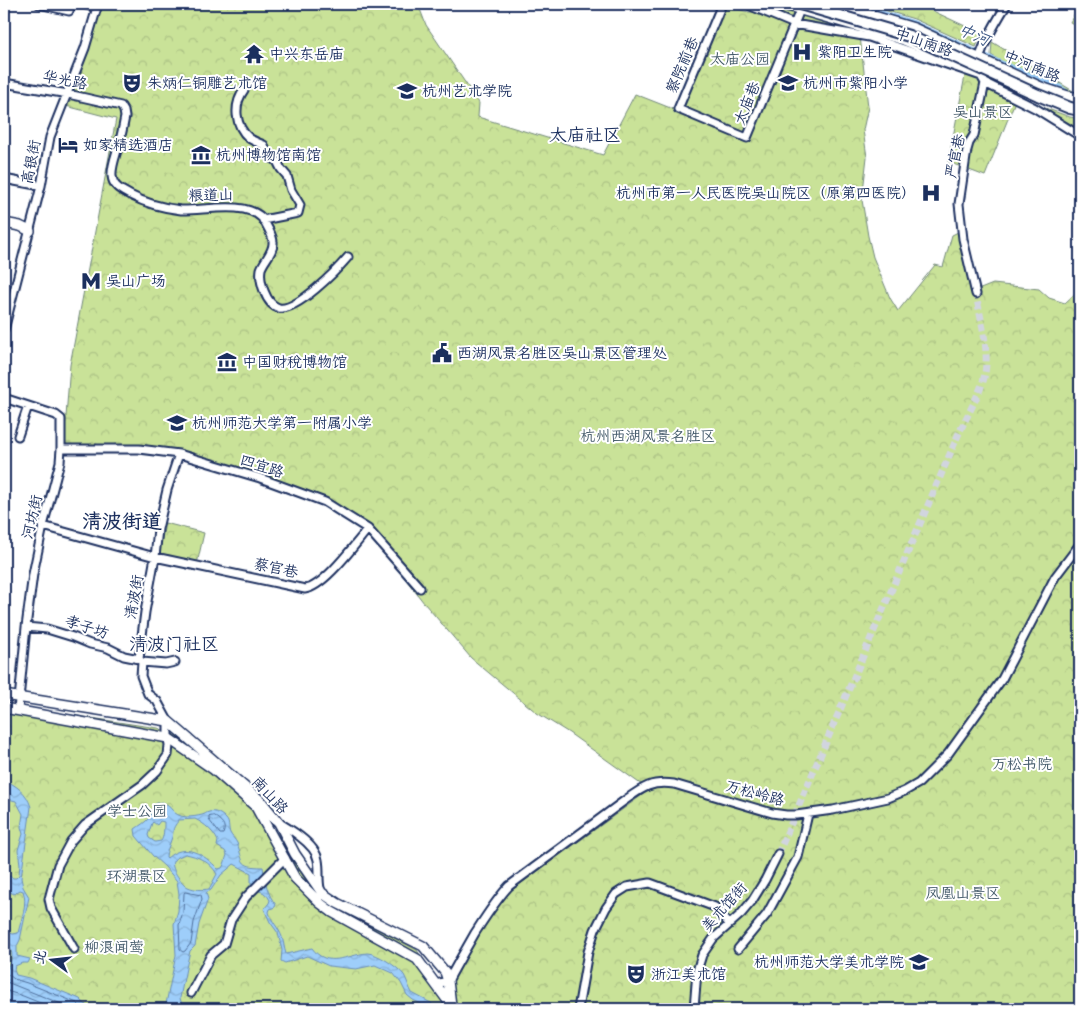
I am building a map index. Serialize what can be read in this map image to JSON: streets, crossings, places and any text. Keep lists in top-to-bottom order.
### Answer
{
  "streets": {
    "main road": ["中河南路", "南山路"],
    "street": [
      "中山南路",
      "察院前巷",
      "华光路",
      "太庙巷",
      "严官巷",
      "高银街",
      "粮道山",
      "四宜路",
      "河坊街",
      "蔡官巷",
      "清波街",
      "孝子坊",
      "万松岭路",
      "美术馆街"
    ]
  },
  "crossings": [
    ["中山南路", "太庙巷"],
    ["中山南路", "严官巷"],
    ["察院前巷", "太庙巷"],
    ["中河南路", "太庙巷"],
    ["华光路", "高银街"],
    ["华光路", "粮道山"],
    ["四宜路", "河坊街"],
    ["四宜路", "蔡官巷"],
    ["四宜路", "清波街"],
    ["河坊街", "孝子坊"],
    ["河坊街", "南山路"],
    ["蔡官巷", "清波街"],
    ["清波街", "孝子坊"],
    ["清波街", "南山路"],
    ["万松岭路", "南山路"]
  ],
  "districts": ["太庙社区", "清波街道", "清波门社区"],
  "water": ["中河"],
  "parks": [
    "太庙公园",
    "吴山景区",
    "杭州西湖风景名胜区",
    "万松书院",
    "学士公园",
    "环湖景区",
    "凤凰山景区",
    "柳浪闻莺"
  ],
  "places": {
    "hospital": ["紫阳卫生院", "杭州市第一人民医院吴山院区（原第四医院）"],
    "temple": ["中兴东岳庙"],
    "theatre": ["朱炳仁铜雕艺术馆", "浙江美术馆"],
    "school or university": [
      "杭州市紫阳小学",
      "杭州艺术学院",
      "杭州师范大学第一附属小学",
      "杭州师范大学美术学院"
    ],
    "hotel": ["如家精选酒店"],
    "museum": ["杭州博物馆南馆", "中国财税博物馆"],
    "metro station": ["吴山广场"],
    "public building": ["西湖风景名胜区吴山景区管理处"]
  },
  "north": "left"
}
